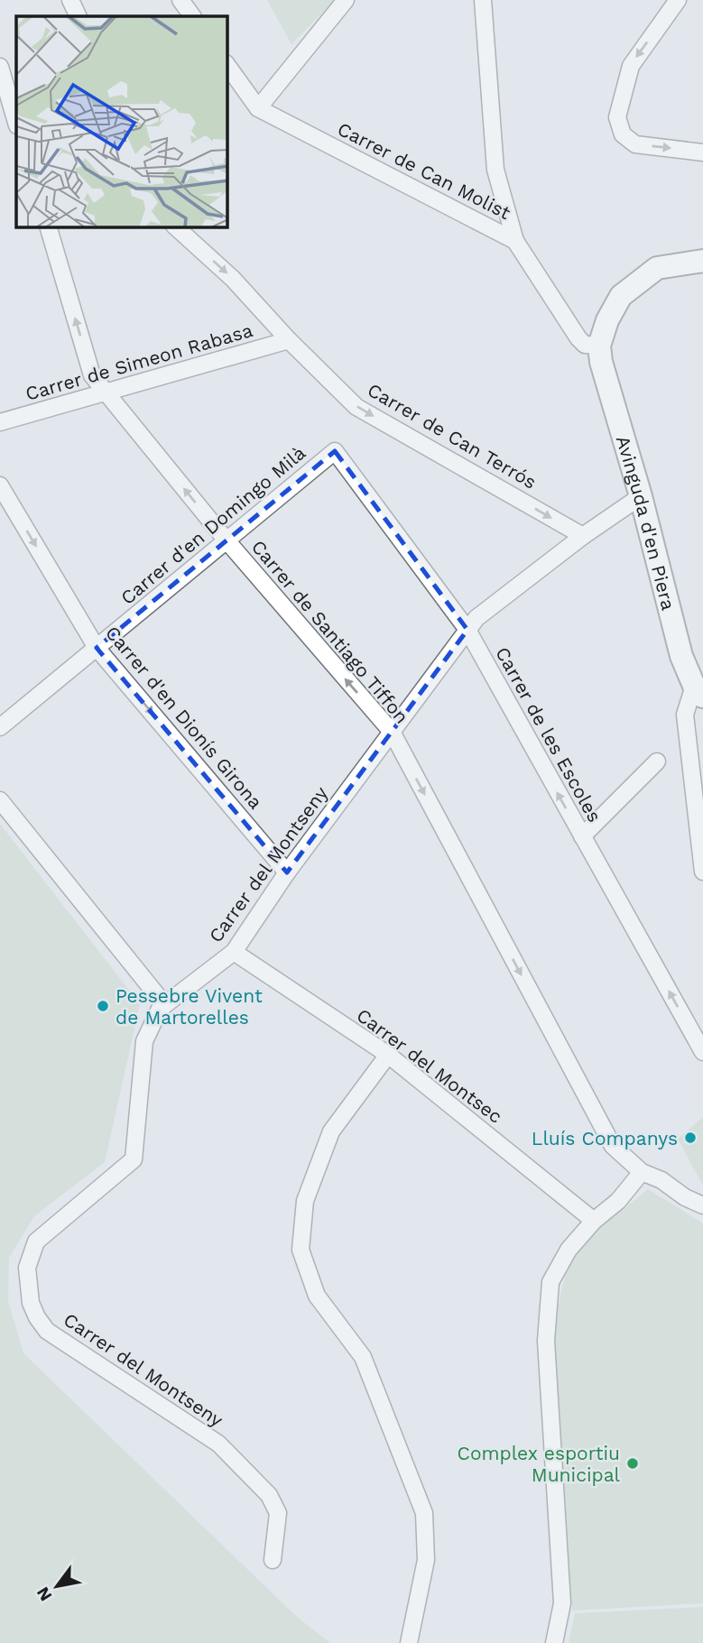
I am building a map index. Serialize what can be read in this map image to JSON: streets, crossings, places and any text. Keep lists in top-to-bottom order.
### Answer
{
  "streets": {
    "street": [
      "Carrer de Can Molist",
      "Carrer de Simeon Rabasa",
      "Carrer de Can Terrós",
      "Avinguda d'en Piera",
      "Carrer d'en Domingo Milà",
      "Carrer de Santiago Tiffon",
      "Carrer d'en Dionís Girona",
      "Carrer de les Escoles",
      "Carrer del Montseny",
      "Carrer del Montsec"
    ]
  },
  "crossings": [
    ["Carrer de Can Molist", "Avinguda d'en Piera"],
    ["Carrer de Simeon Rabasa", "Carrer de Can Terrós"],
    ["Carrer de Simeon Rabasa", "Carrer de Santiago Tiffon"],
    ["Carrer de Can Terrós", "Carrer del Montseny"],
    ["Avinguda d'en Piera", "Carrer del Montseny"],
    ["Carrer d'en Domingo Milà", "Carrer de Santiago Tiffon"],
    ["Carrer d'en Domingo Milà", "Carrer d'en Dionís Girona"],
    ["Carrer d'en Domingo Milà", "Carrer de les Escoles"],
    ["Carrer de Santiago Tiffon", "Carrer del Montseny"],
    ["Carrer d'en Dionís Girona", "Carrer del Montseny"],
    ["Carrer de les Escoles", "Carrer del Montseny"],
    ["Carrer del Montseny", "Carrer del Montsec"]
  ],
  "one_way": ["Carrer de Can Terrós", "Carrer d'en Dionís Girona", "Carrer de les Escoles"],
  "places": ["Pessebre Vivent de Martorelles", "Lluís Companys", "Complex esportiu Municipal"],
  "north": "bottom left"
}
